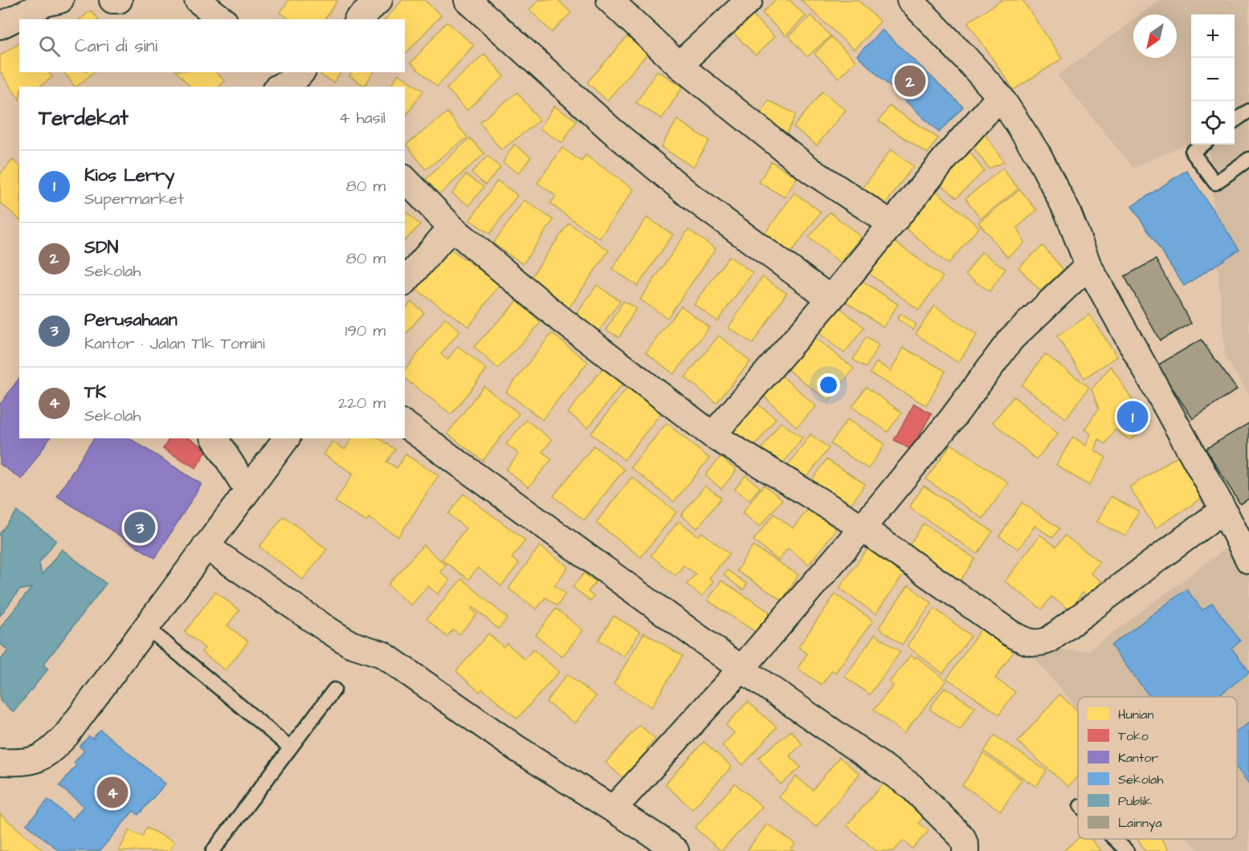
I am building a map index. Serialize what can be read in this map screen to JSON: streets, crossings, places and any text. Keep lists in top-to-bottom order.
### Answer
{
  "legend": [
    "Hunian",
    "Toko",
    "Kantor",
    "Sekolah",
    "Publik",
    "Lainnya"
  ],
  "north": "bottom left",
  "page": {
    "map_buttons": ["+", "−"],
    "search": "Cari di sini",
    "pins": [
      "2",
      "1",
      "3",
      "4"
    ],
    "heading": ["Terdekat", "4 hasil"],
    "list": [
      {
        "mark": "1",
        "name": "Kios Lerry",
        "note": "Supermarket",
        "value": "80 m"
      },
      {
        "mark": "2",
        "name": "SDN",
        "note": "Sekolah",
        "value": "80 m"
      },
      {
        "mark": "3",
        "name": "Perusahaan",
        "note": "Kantor · Jalan Tlk Tomini",
        "value": "190 m"
      },
      {
        "mark": "4",
        "name": "TK",
        "note": "Sekolah",
        "value": "220 m"
      }
    ]
  }
}
